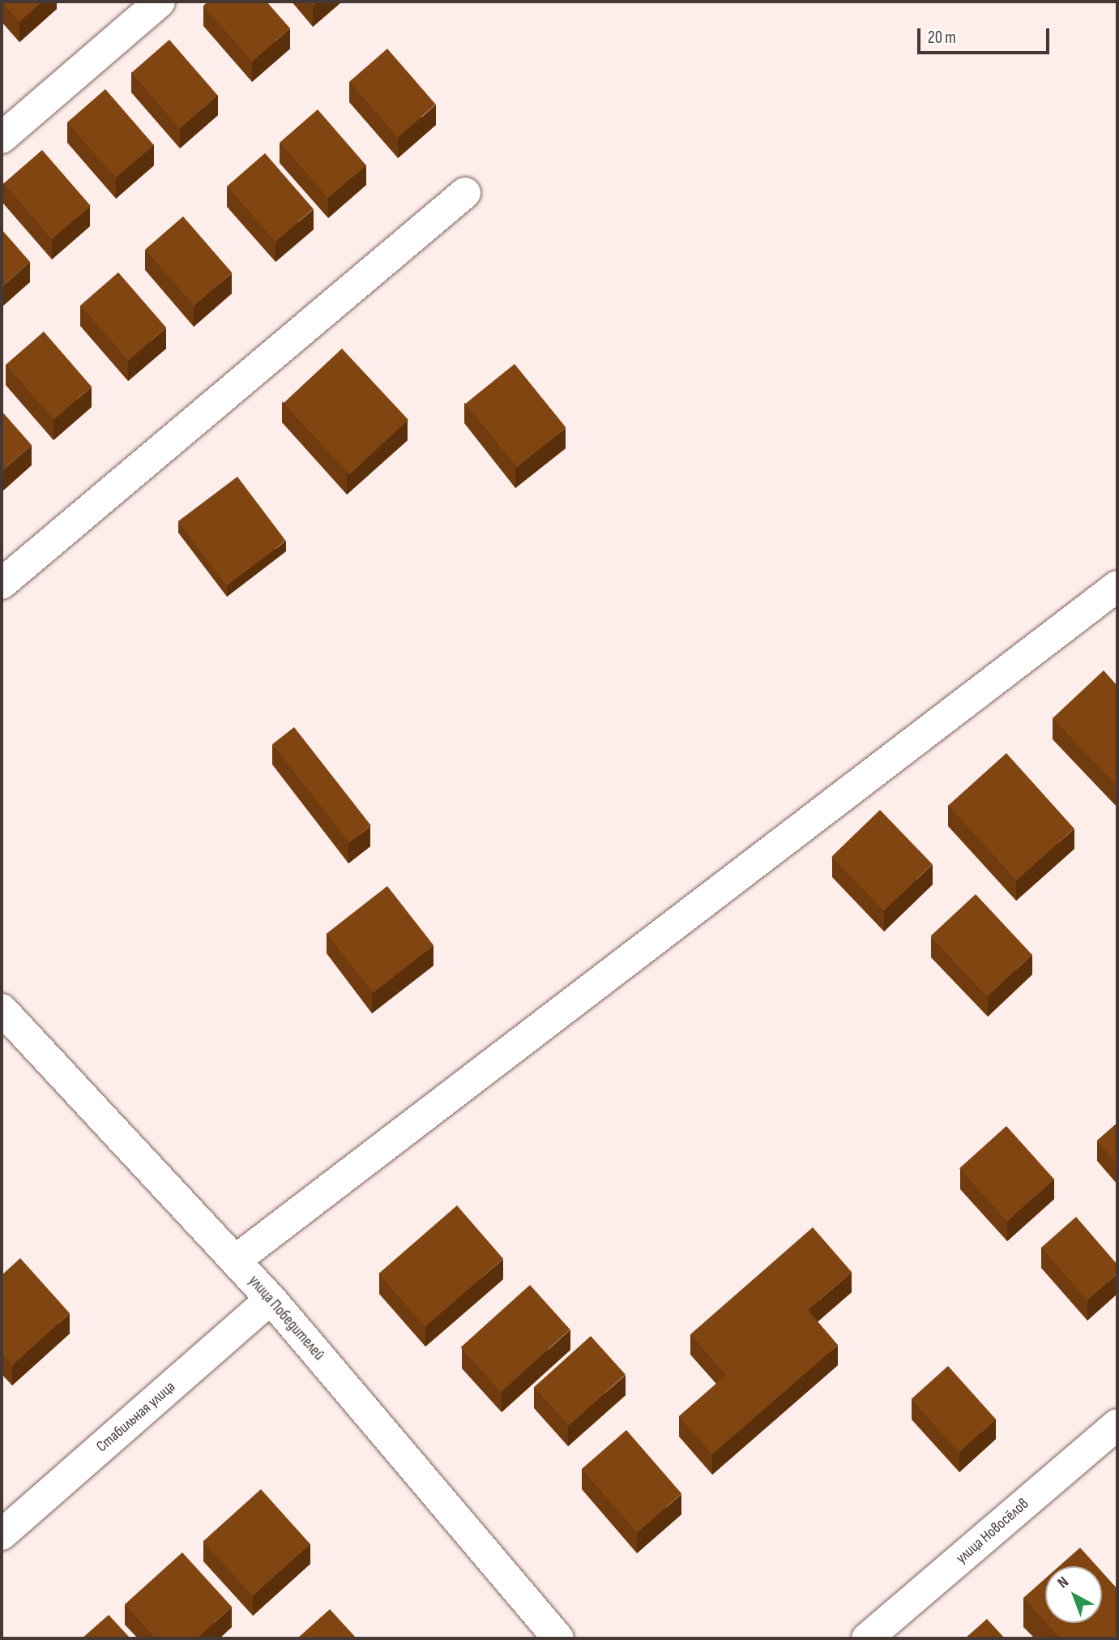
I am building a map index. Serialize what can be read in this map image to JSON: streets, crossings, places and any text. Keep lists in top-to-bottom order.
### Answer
{
  "streets": {
    "street": ["улица Победителей", "Стабильная улица", "улица Новосёлов"]
  },
  "crossings": [
    ["улица Победителей", "Стабильная улица"]
  ],
  "scale_bar": "20 m",
  "north": "top left"
}
